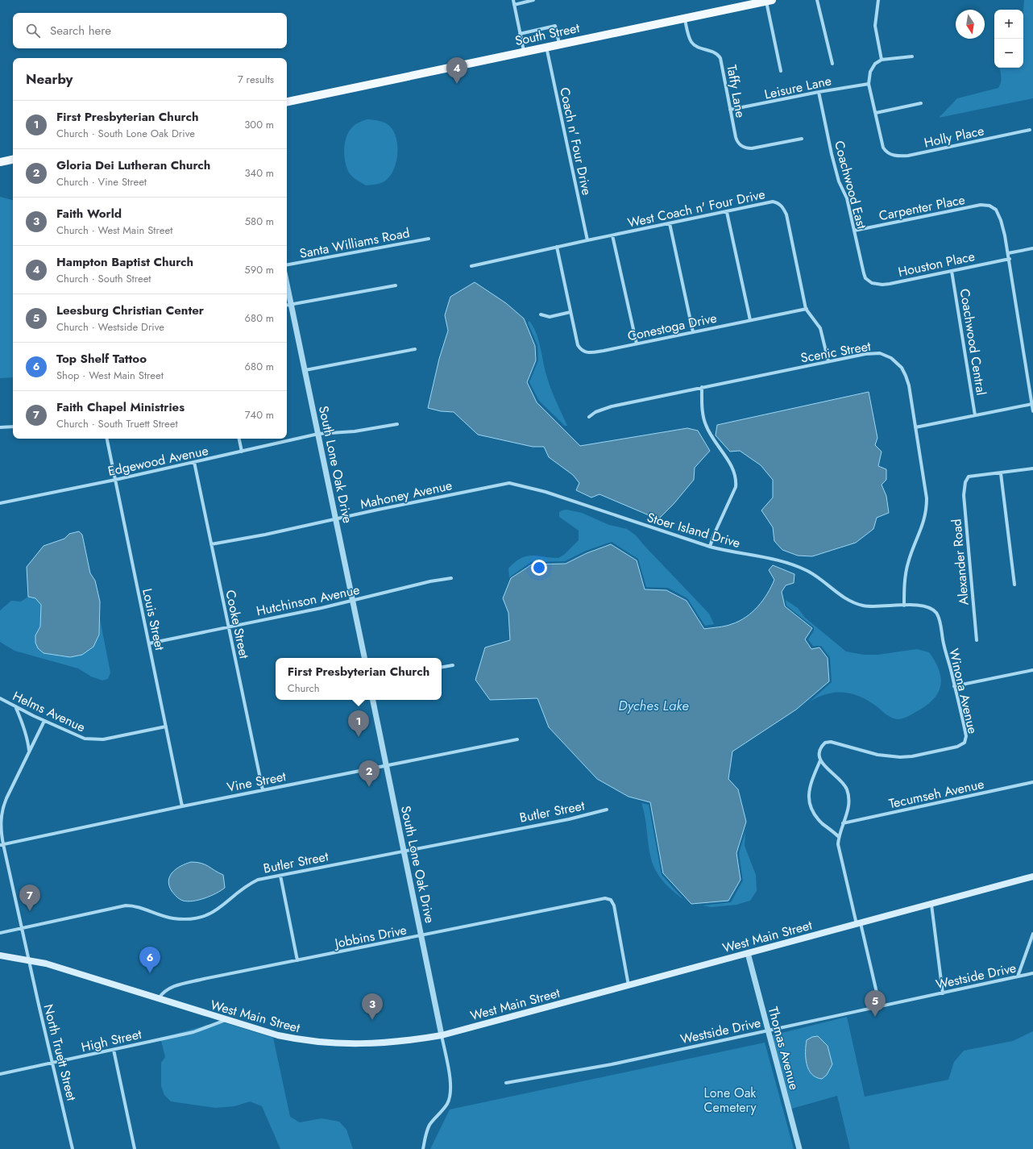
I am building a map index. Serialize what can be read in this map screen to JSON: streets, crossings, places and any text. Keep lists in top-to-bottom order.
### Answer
{
  "streets": {
    "main road": ["South Street", "West Main Street"],
    "street": [
      "Leisure Lane",
      "Taffy Lane",
      "Holly Place",
      "Coach n' Four Drive",
      "Coachwood East",
      "Carpenter Place",
      "West Coach n' Four Drive",
      "Santa Williams Road",
      "Houston Place",
      "Conestoga Drive",
      "Coachwood Central",
      "Scenic Street",
      "Edgewood Avenue",
      "South Lone Oak Drive",
      "Mahoney Avenue",
      "Stoer Island Drive",
      "Alexander Road",
      "Hutchinson Avenue",
      "Louis Street",
      "Cooke Street",
      "Winona Avenue",
      "Helms Avenue",
      "Vine Street",
      "Tecumseh Avenue",
      "Butler Street",
      "Jobbins Drive",
      "Westside Drive",
      "High Street",
      "Thomas Avenue",
      "North Truett Street"
    ]
  },
  "crossings": [
    ["South Street", "Taffy Lane"],
    ["South Street", "Coach n' Four Drive"],
    ["Leisure Lane", "Taffy Lane"],
    ["Leisure Lane", "Coachwood East"],
    ["Coach n' Four Drive", "West Coach n' Four Drive"],
    ["Coachwood East", "Carpenter Place"],
    ["Coachwood East", "Houston Place"],
    ["West Coach n' Four Drive", "Conestoga Drive"],
    ["West Coach n' Four Drive", "Scenic Street"],
    ["Houston Place", "Coachwood Central"],
    ["Scenic Street", "Stoer Island Drive"],
    ["Scenic Street", "Winona Avenue"],
    ["Edgewood Avenue", "South Lone Oak Drive"],
    ["Edgewood Avenue", "Louis Street"],
    ["Edgewood Avenue", "Cooke Street"],
    ["South Lone Oak Drive", "Mahoney Avenue"],
    ["South Lone Oak Drive", "Hutchinson Avenue"],
    ["South Lone Oak Drive", "Vine Street"],
    ["South Lone Oak Drive", "Butler Street"],
    ["South Lone Oak Drive", "Jobbins Drive"],
    ["South Lone Oak Drive", "West Main Street"],
    ["Mahoney Avenue", "Stoer Island Drive"],
    ["Mahoney Avenue", "Cooke Street"],
    ["Stoer Island Drive", "Winona Avenue"],
    ["Hutchinson Avenue", "Louis Street"],
    ["Hutchinson Avenue", "Cooke Street"],
    ["Louis Street", "Helms Avenue"],
    ["Louis Street", "Vine Street"],
    ["Cooke Street", "Vine Street"],
    ["Helms Avenue", "North Truett Street"],
    ["Vine Street", "North Truett Street"],
    ["Butler Street", "North Truett Street"],
    ["Jobbins Drive", "West Main Street"],
    ["West Main Street", "High Street"],
    ["West Main Street", "Thomas Avenue"],
    ["West Main Street", "North Truett Street"],
    ["Westside Drive", "Thomas Avenue"],
    ["High Street", "North Truett Street"]
  ],
  "water": ["Dyches Lake"],
  "parks": ["Lone Oak Cemetery"],
  "north": "bottom",
  "page": {
    "map_buttons": ["+", "−"],
    "search": "Search here",
    "pins": [
      "4",
      "1",
      "2",
      "7",
      "6",
      "5",
      "3"
    ],
    "heading": ["Nearby", "7 results"],
    "list": [
      {
        "mark": "1",
        "name": "First Presbyterian Church",
        "note": "Church · South Lone Oak Drive",
        "value": "300 m"
      },
      {
        "mark": "2",
        "name": "Gloria Dei Lutheran Church",
        "note": "Church · Vine Street",
        "value": "340 m"
      },
      {
        "mark": "3",
        "name": "Faith World",
        "note": "Church · West Main Street",
        "value": "580 m"
      },
      {
        "mark": "4",
        "name": "Hampton Baptist Church",
        "note": "Church · South Street",
        "value": "590 m"
      },
      {
        "mark": "5",
        "name": "Leesburg Christian Center",
        "note": "Church · Westside Drive",
        "value": "680 m"
      },
      {
        "mark": "6",
        "name": "Top Shelf Tattoo",
        "note": "Shop · West Main Street",
        "value": "680 m"
      },
      {
        "mark": "7",
        "name": "Faith Chapel Ministries",
        "note": "Church · South Truett Street",
        "value": "740 m"
      }
    ],
    "popup": ["First Presbyterian Church", "Church"]
  }
}
